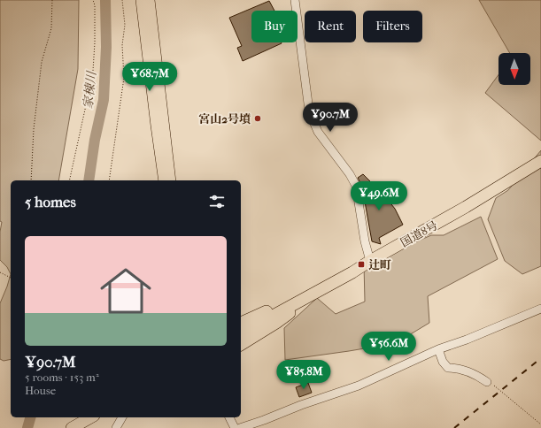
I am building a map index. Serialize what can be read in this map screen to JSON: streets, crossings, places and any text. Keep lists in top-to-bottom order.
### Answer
{
  "streets": {
    "highway": ["国道8号"]
  },
  "water": ["家棟川"],
  "places": {
    "other": ["宮山2号墳"],
    "transit": ["辻町"]
  },
  "north": "bottom",
  "page": {
    "chip": ["Buy", "Rent", "Filters"],
    "price": [
      "¥68.7M",
      "¥90.7M",
      "¥49.6M",
      "¥56.6M",
      "¥85.8M"
    ],
    "heading": "5 homes",
    "list": [
      {
        "name": "¥90.7M",
        "note": "5 rooms · 153 m² · House"
      }
    ]
  }
}
